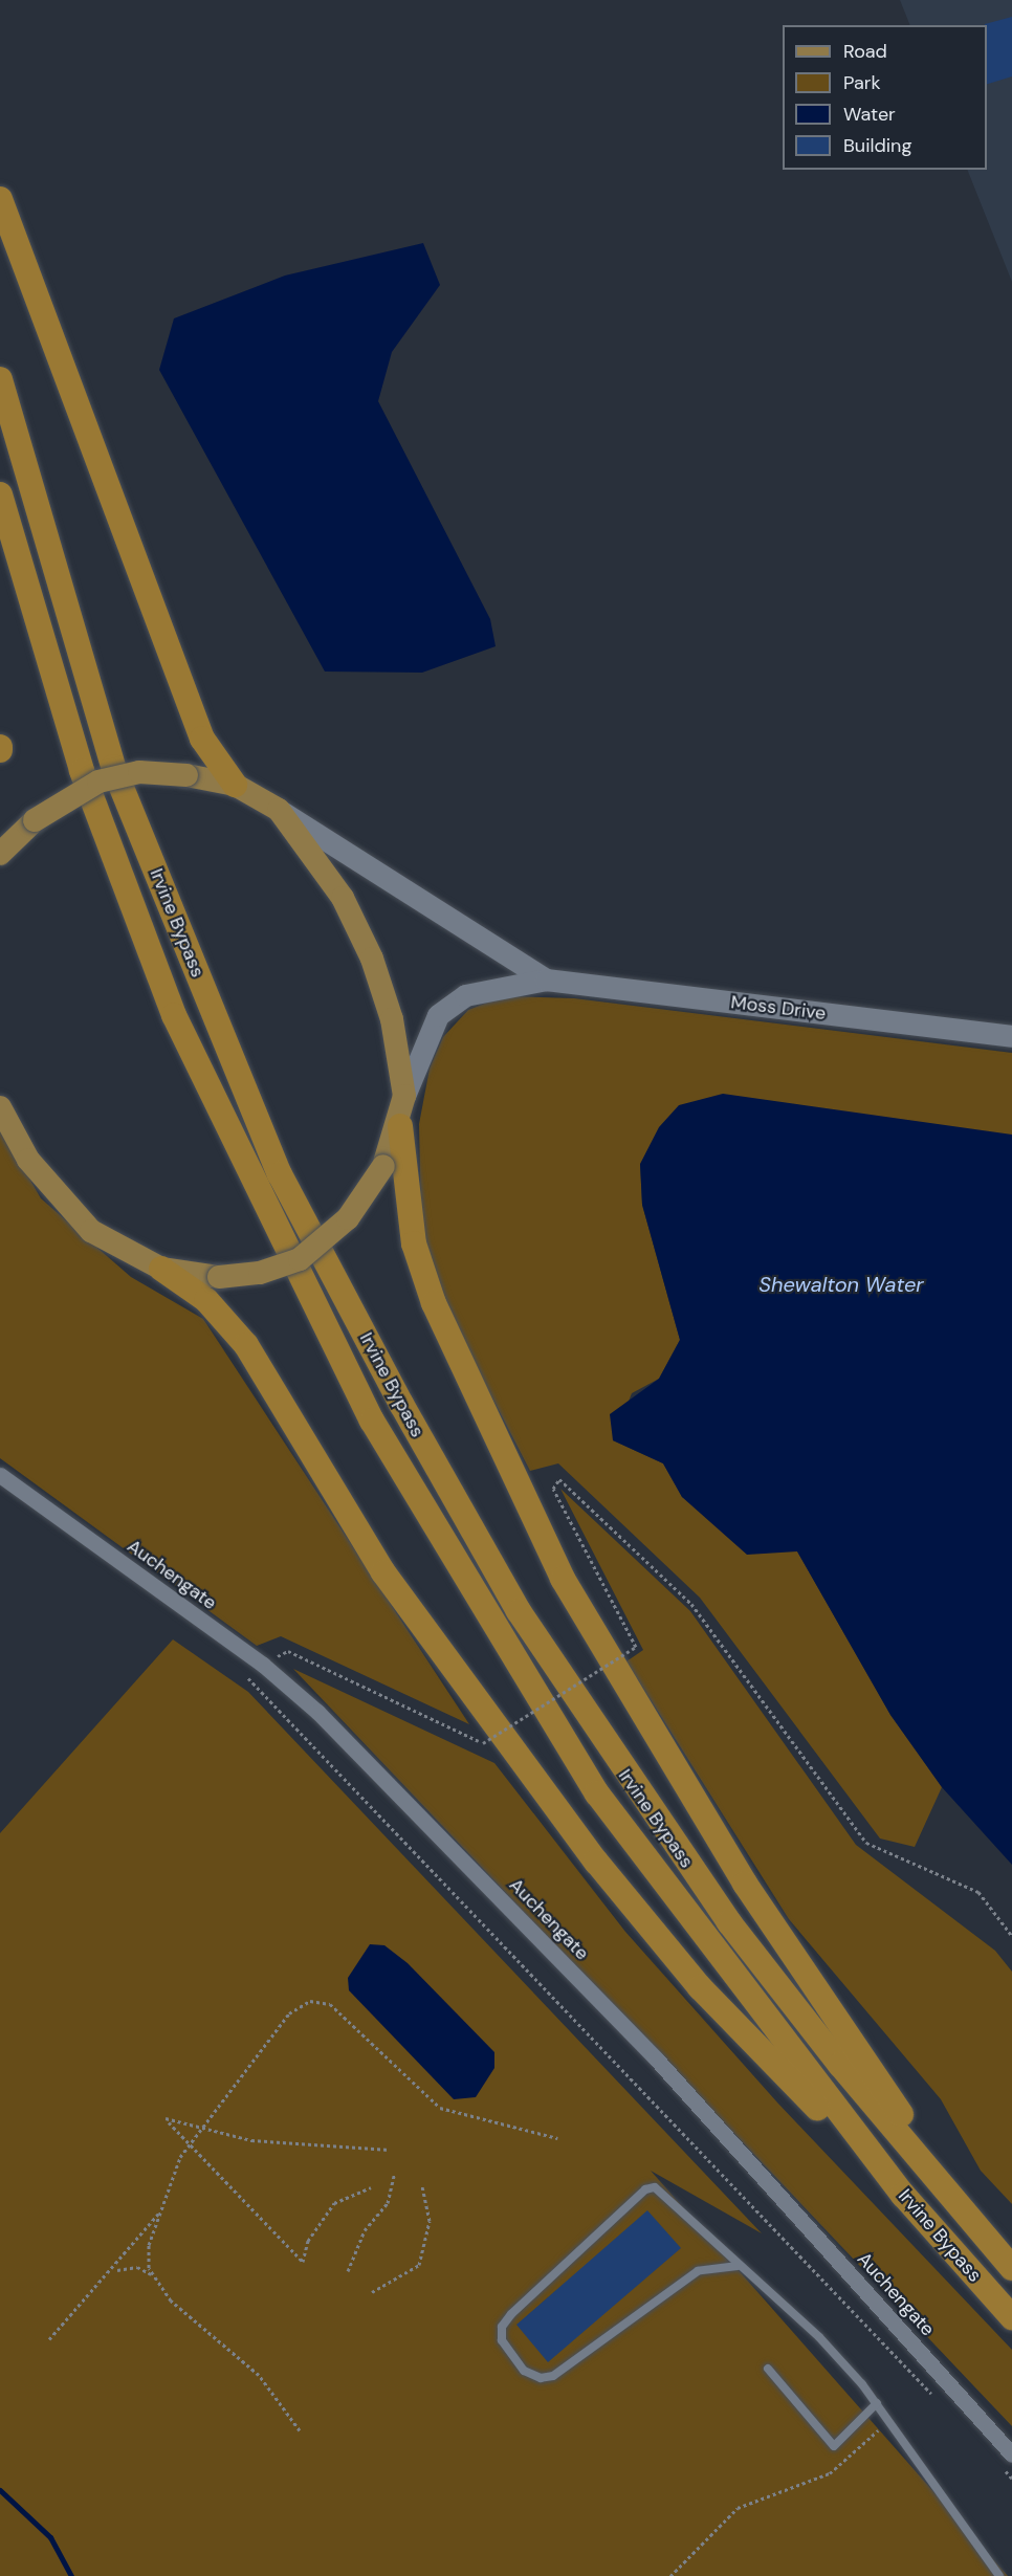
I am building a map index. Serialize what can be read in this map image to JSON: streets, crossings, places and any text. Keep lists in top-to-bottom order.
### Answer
{
  "streets": {
    "highway": ["Irvine Bypass"],
    "main road": ["Moss Drive"],
    "street": ["Auchengate"]
  },
  "water": ["Shewalton Water"],
  "legend": [
    "Road",
    "Park",
    "Water",
    "Building"
  ]
}
